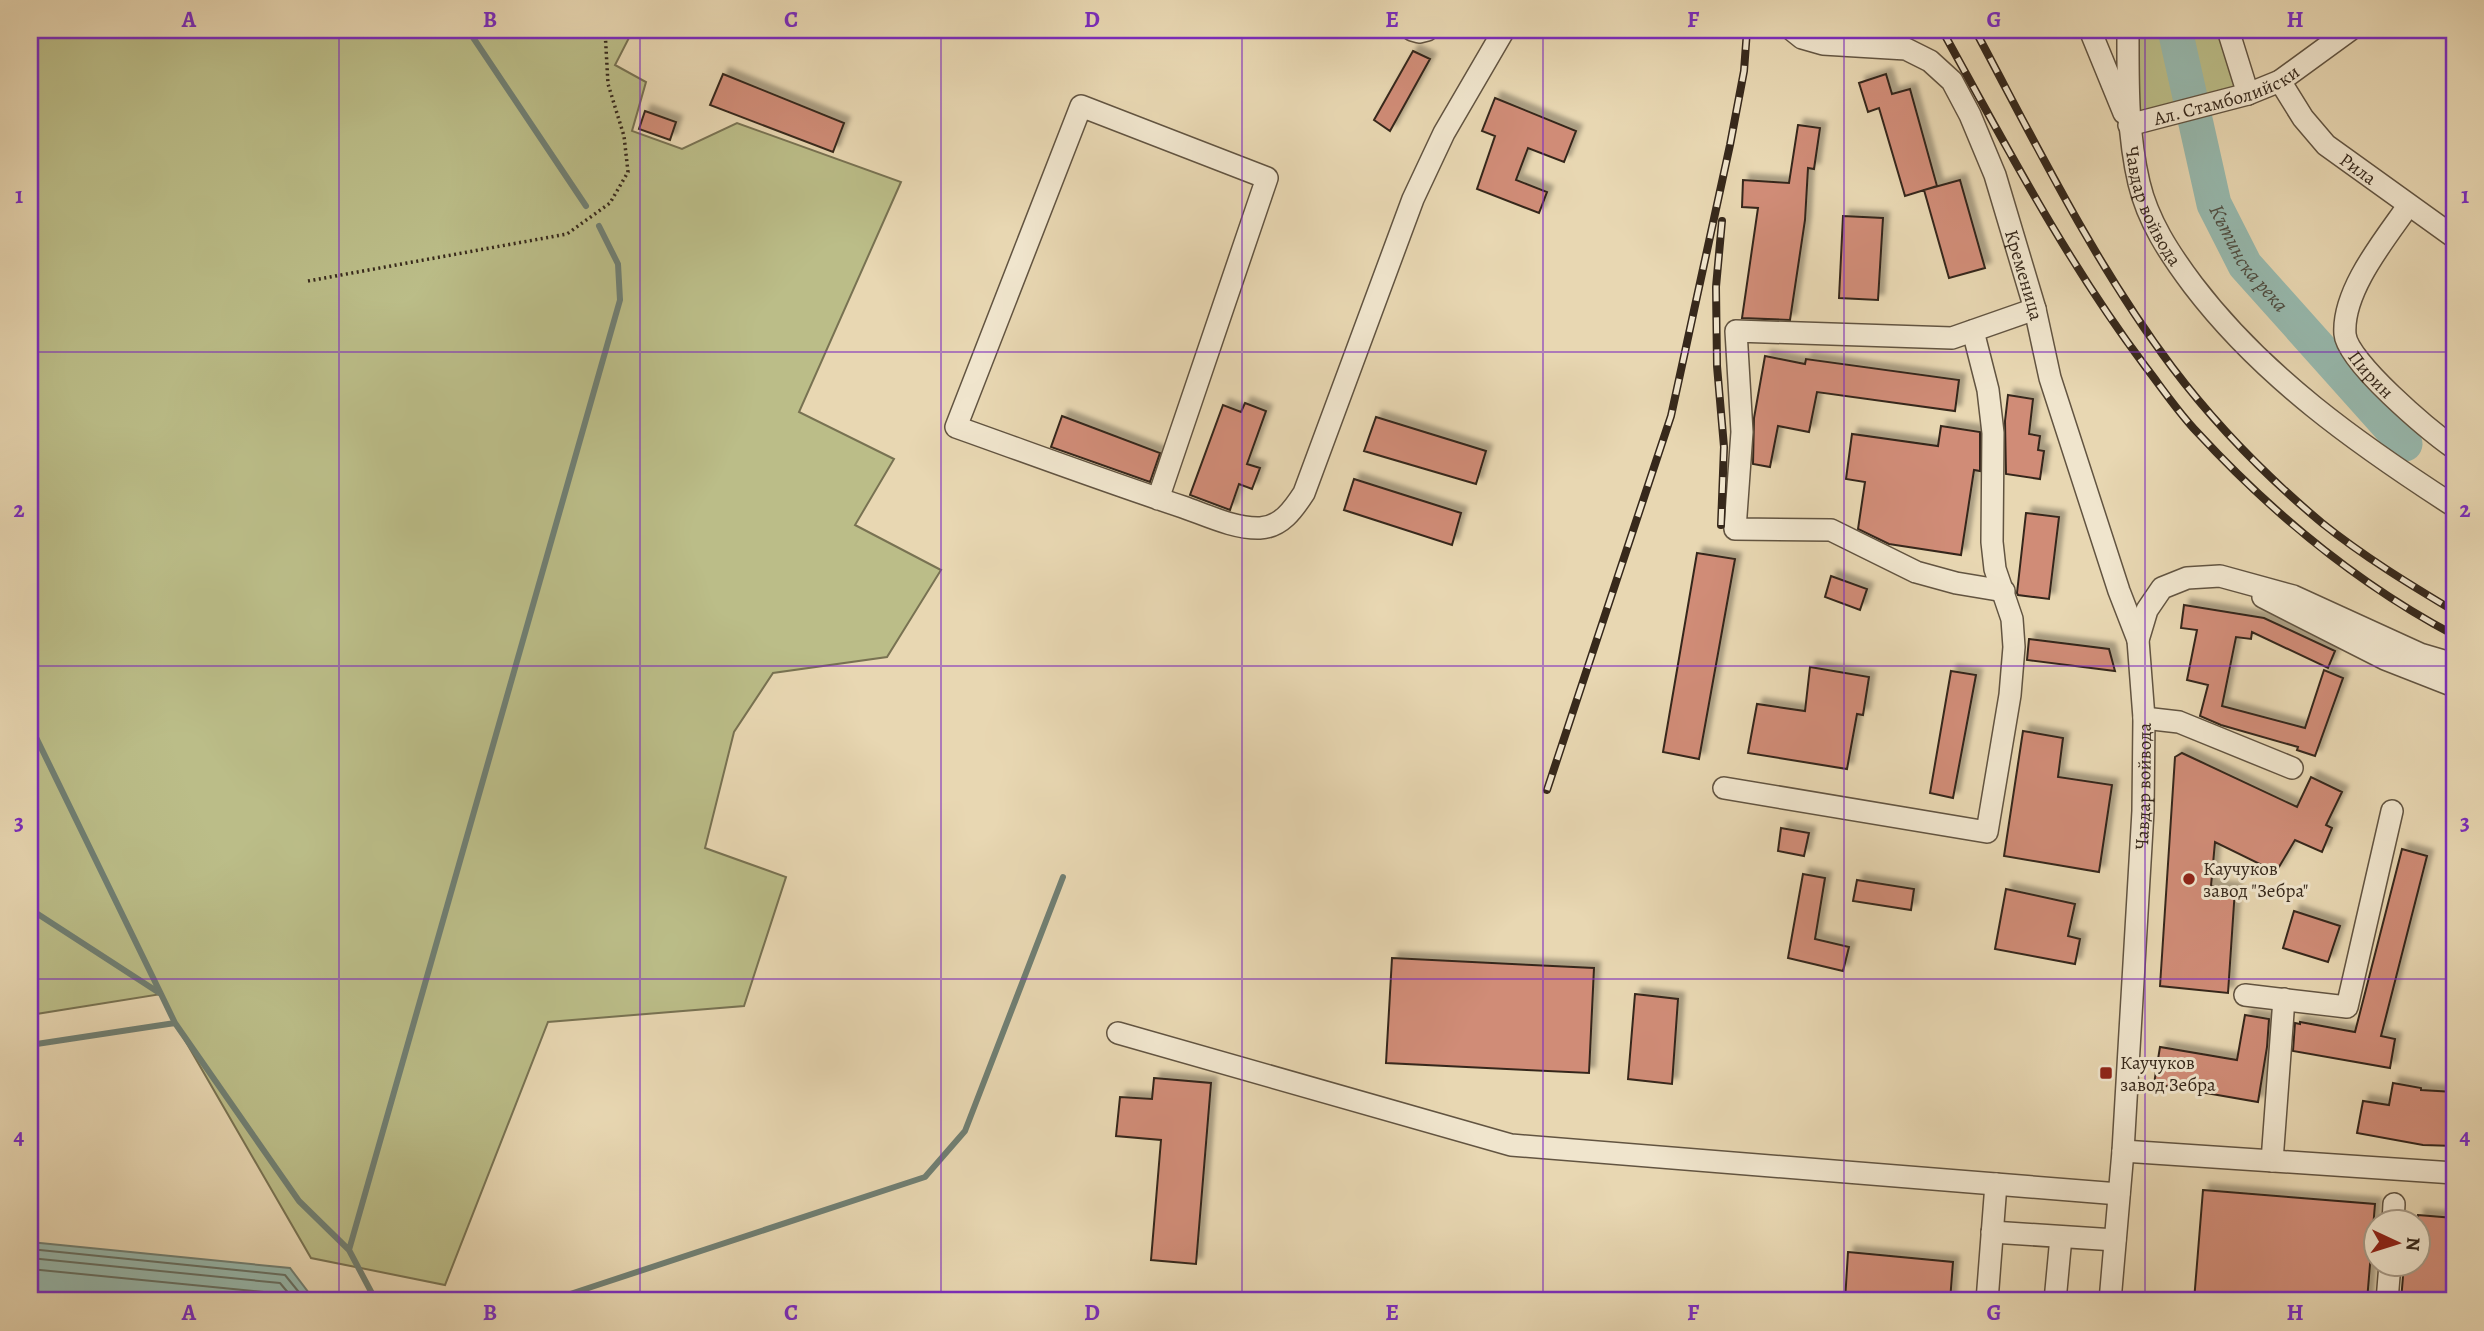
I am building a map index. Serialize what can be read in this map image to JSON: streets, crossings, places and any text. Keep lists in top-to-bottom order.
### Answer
{
  "streets": {
    "street": [
      "Ал. Стамболийски",
      "Рила",
      "Чавдар войвода",
      "Кременица",
      "Пирин"
    ]
  },
  "crossings": [
    ["Ал. Стамболийски", "Рила"],
    ["Ал. Стамболийски", "Чавдар войвода"],
    ["Рила", "Пирин"],
    ["Чавдар войвода", "Кременица"]
  ],
  "water": ["Кътинска река"],
  "places": {
    "other": ["Каучуков завод \"Зебра\""],
    "transit": ["Каучуков завод Зебра"]
  },
  "north": "right",
  "grid": {
    "columns": [
      "A",
      "B",
      "C",
      "D",
      "E",
      "F",
      "G",
      "H"
    ],
    "rows": [
      "1",
      "2",
      "3",
      "4"
    ]
  }
}
